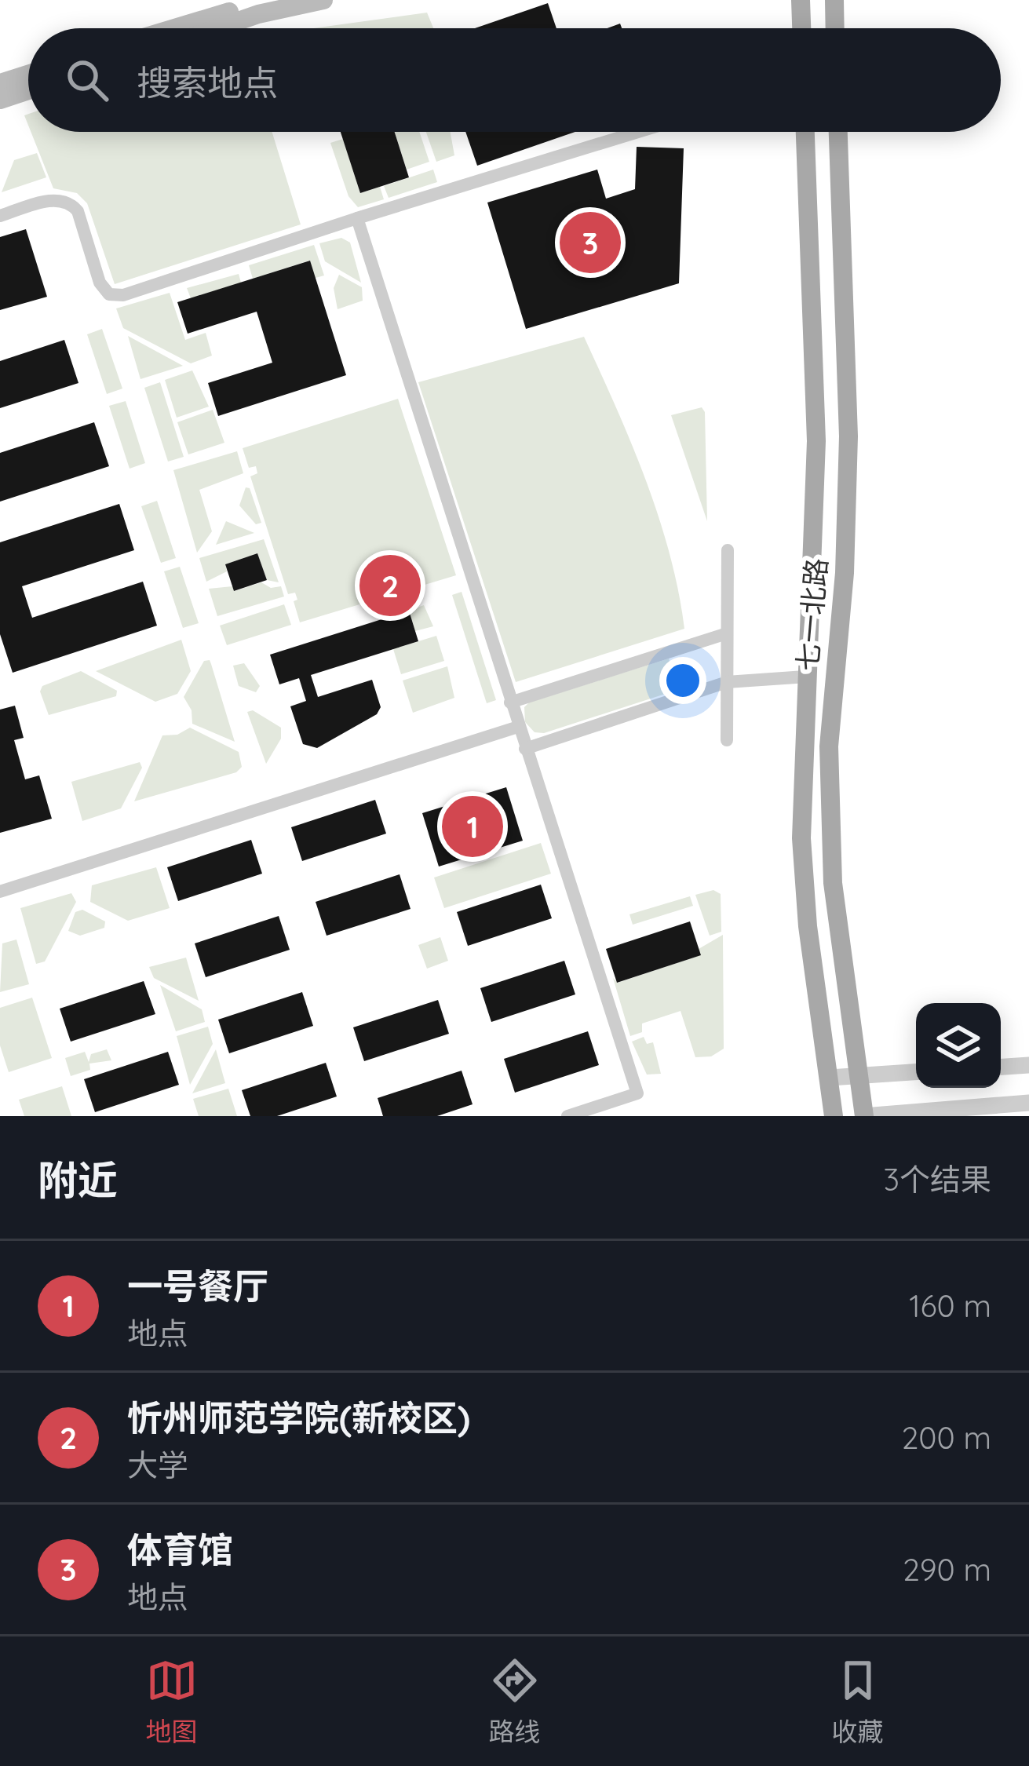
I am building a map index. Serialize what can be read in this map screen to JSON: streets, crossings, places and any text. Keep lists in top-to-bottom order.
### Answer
{
  "streets": {
    "main road": ["七一北路"]
  },
  "page": {
    "search": "搜索地点",
    "pins": ["3", "2", "1"],
    "heading": ["附近", "3个结果"],
    "list": [
      {
        "mark": "1",
        "name": "一号餐厅",
        "note": "地点",
        "value": "160 m"
      },
      {
        "mark": "2",
        "name": "忻州师范学院(新校区)",
        "note": "大学",
        "value": "200 m"
      },
      {
        "mark": "3",
        "name": "体育馆",
        "note": "地点",
        "value": "290 m"
      }
    ],
    "nav": ["地图", "路线", "收藏"]
  }
}
